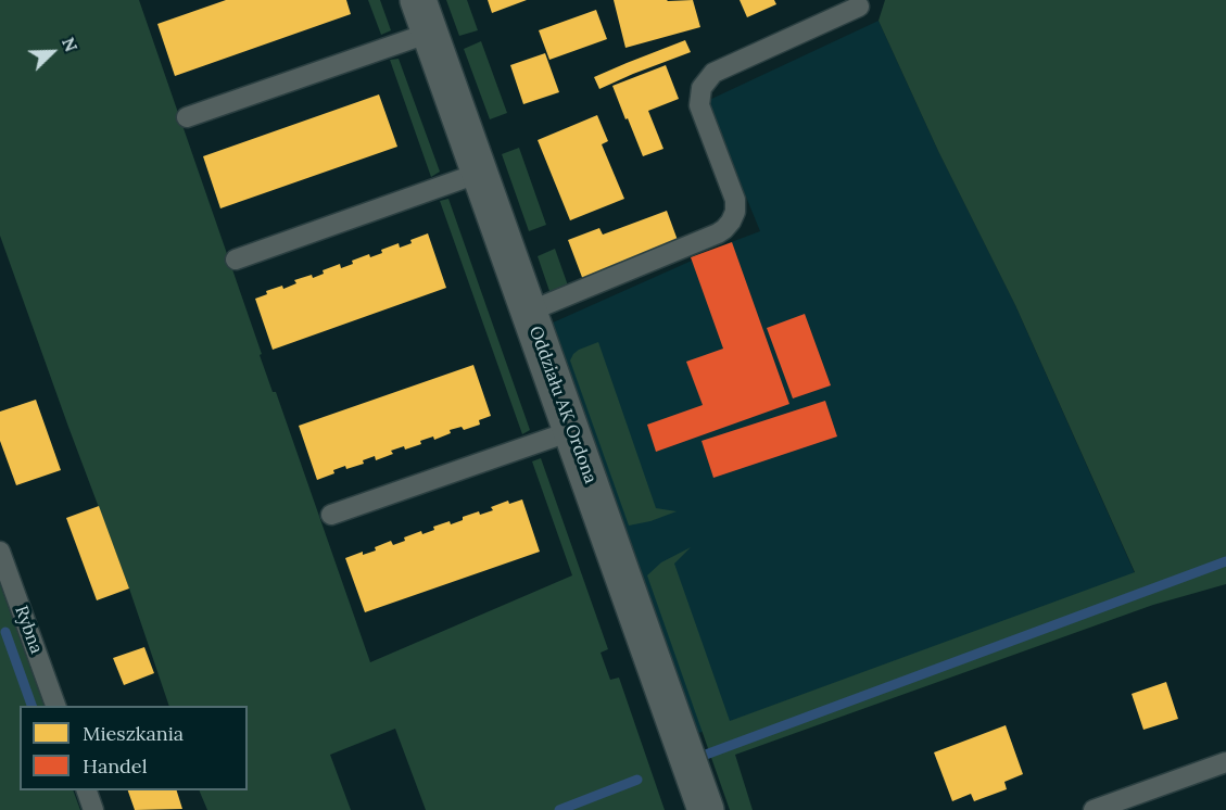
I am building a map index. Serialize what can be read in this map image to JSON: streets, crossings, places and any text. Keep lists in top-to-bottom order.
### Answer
{
  "streets": {
    "street": ["Oddziału AK Ordona"],
    "lane": ["Rybna"]
  },
  "legend": ["Mieszkania", "Handel"],
  "north": "top right"
}
